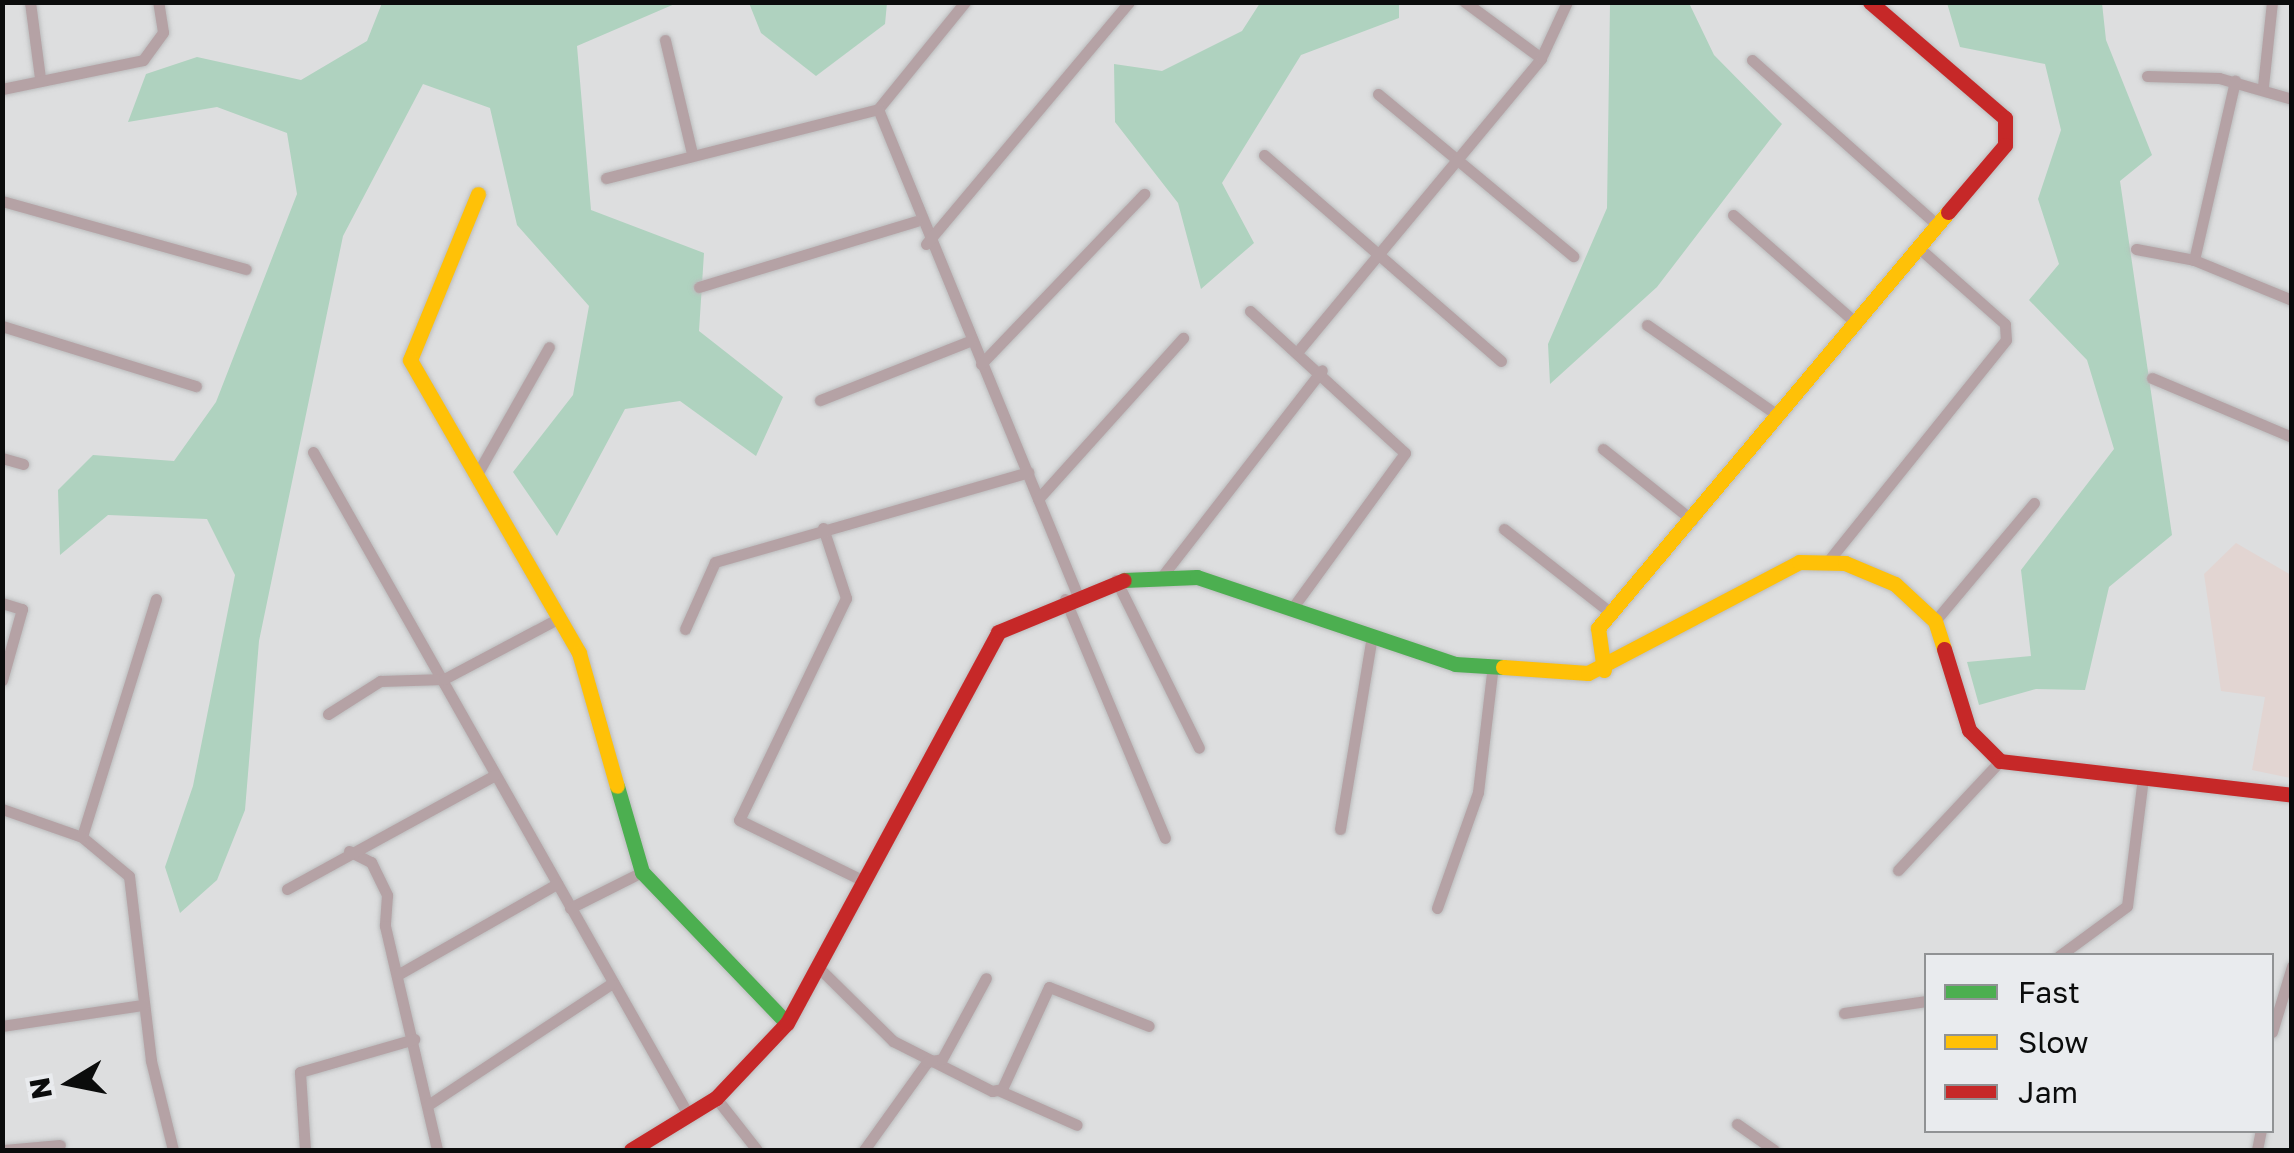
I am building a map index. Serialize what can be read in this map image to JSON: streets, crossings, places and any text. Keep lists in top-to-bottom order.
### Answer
{
  "legend": ["Fast", "Slow", "Jam"],
  "north": "left"
}
